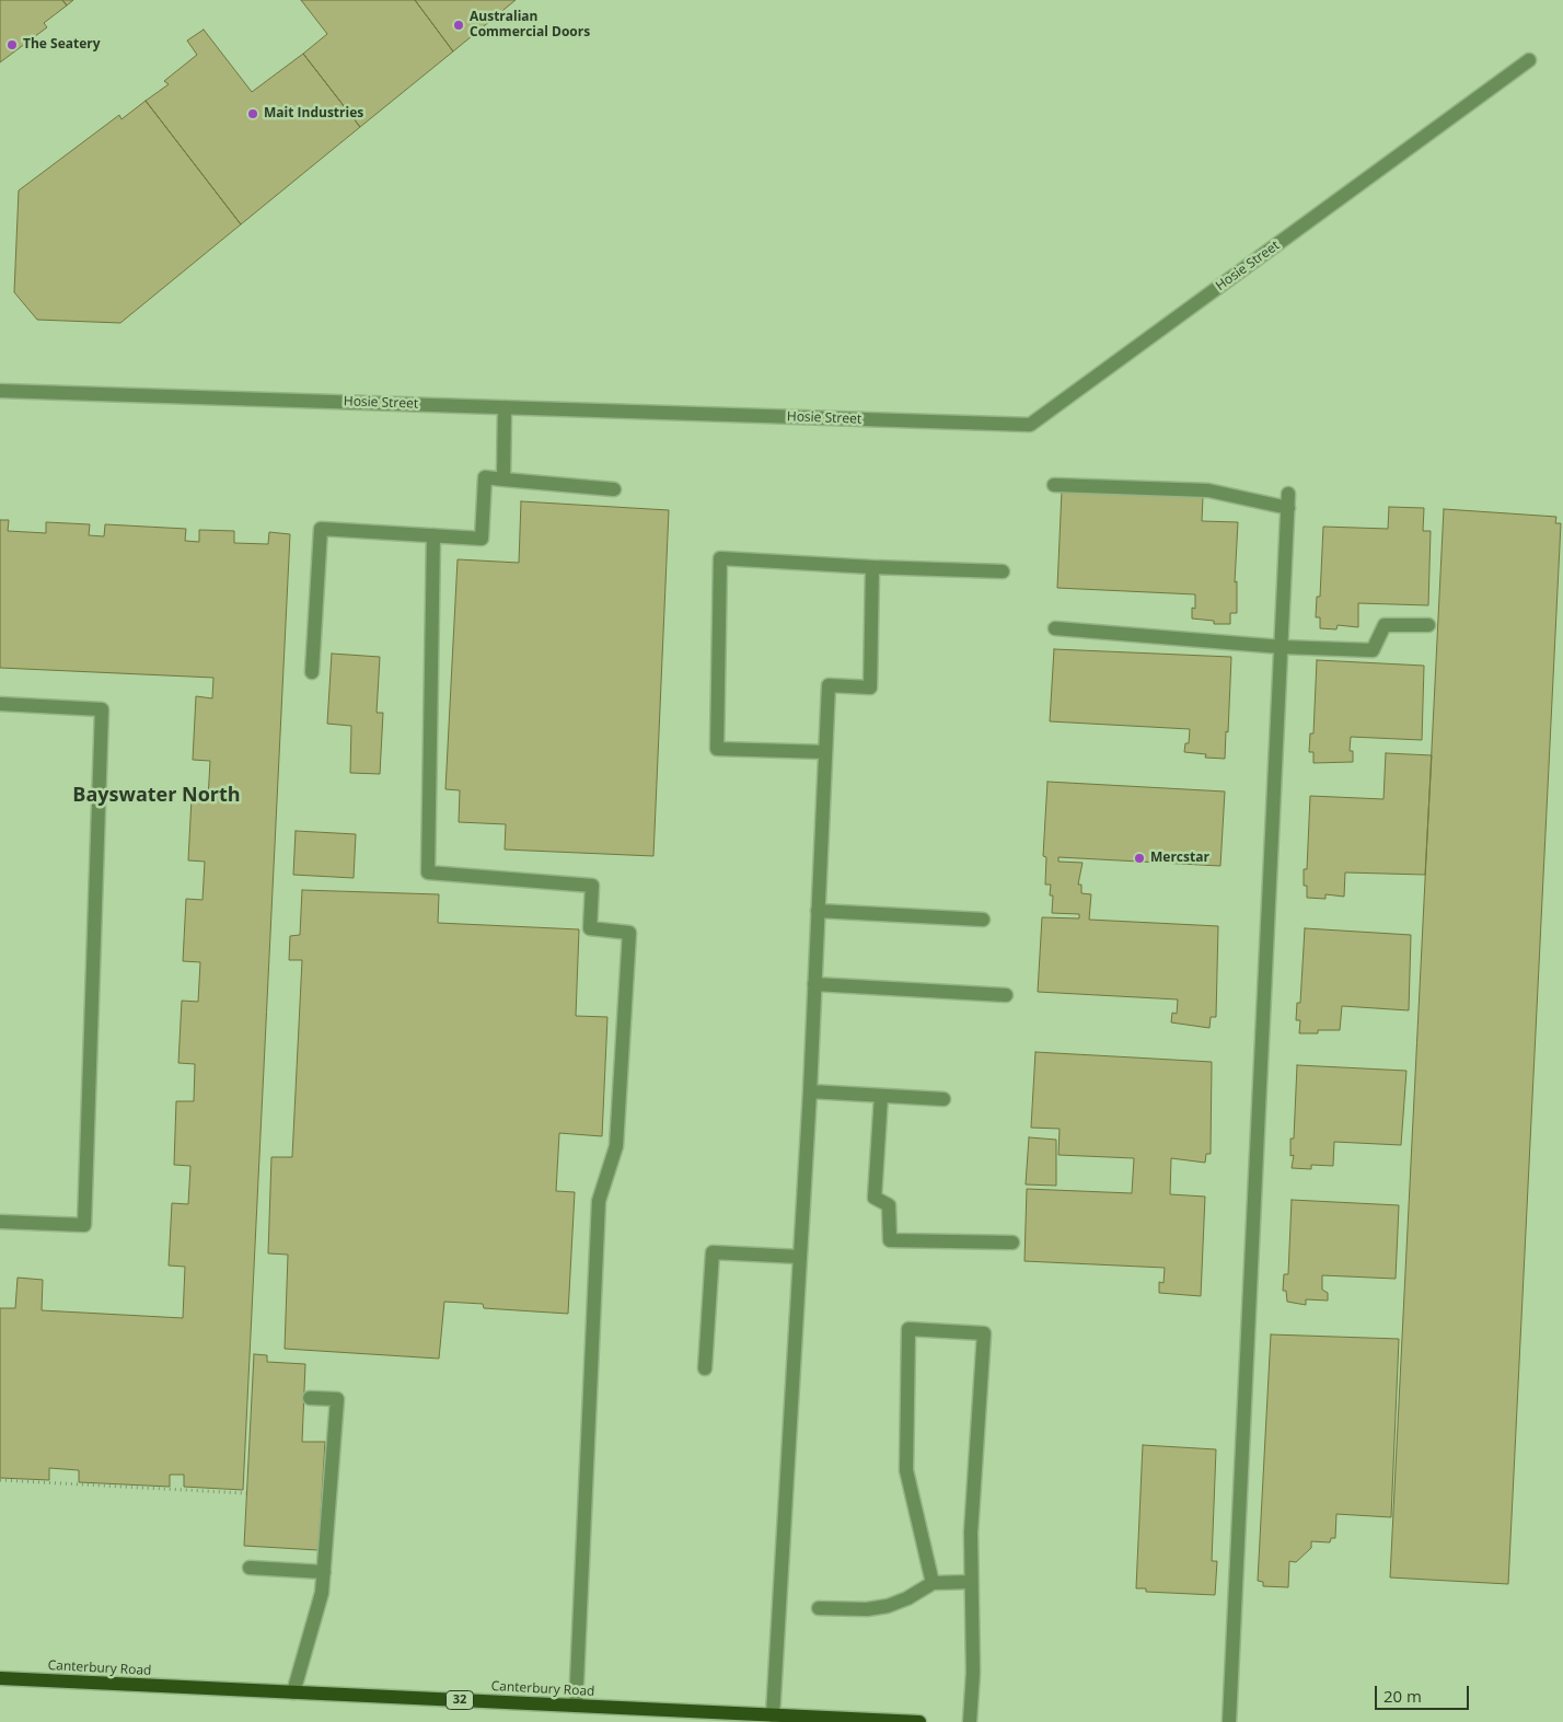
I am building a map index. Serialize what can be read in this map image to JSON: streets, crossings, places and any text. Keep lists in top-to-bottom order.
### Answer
{
  "streets": {
    "main road": ["Canterbury Road", "32"],
    "street": ["Hosie Street"]
  },
  "districts": ["Bayswater North"],
  "places": [
    "Australian Commercial Doors",
    "The Seatery",
    "Mait Industries",
    "Mercstar"
  ],
  "scale_bar": "20 m"
}
